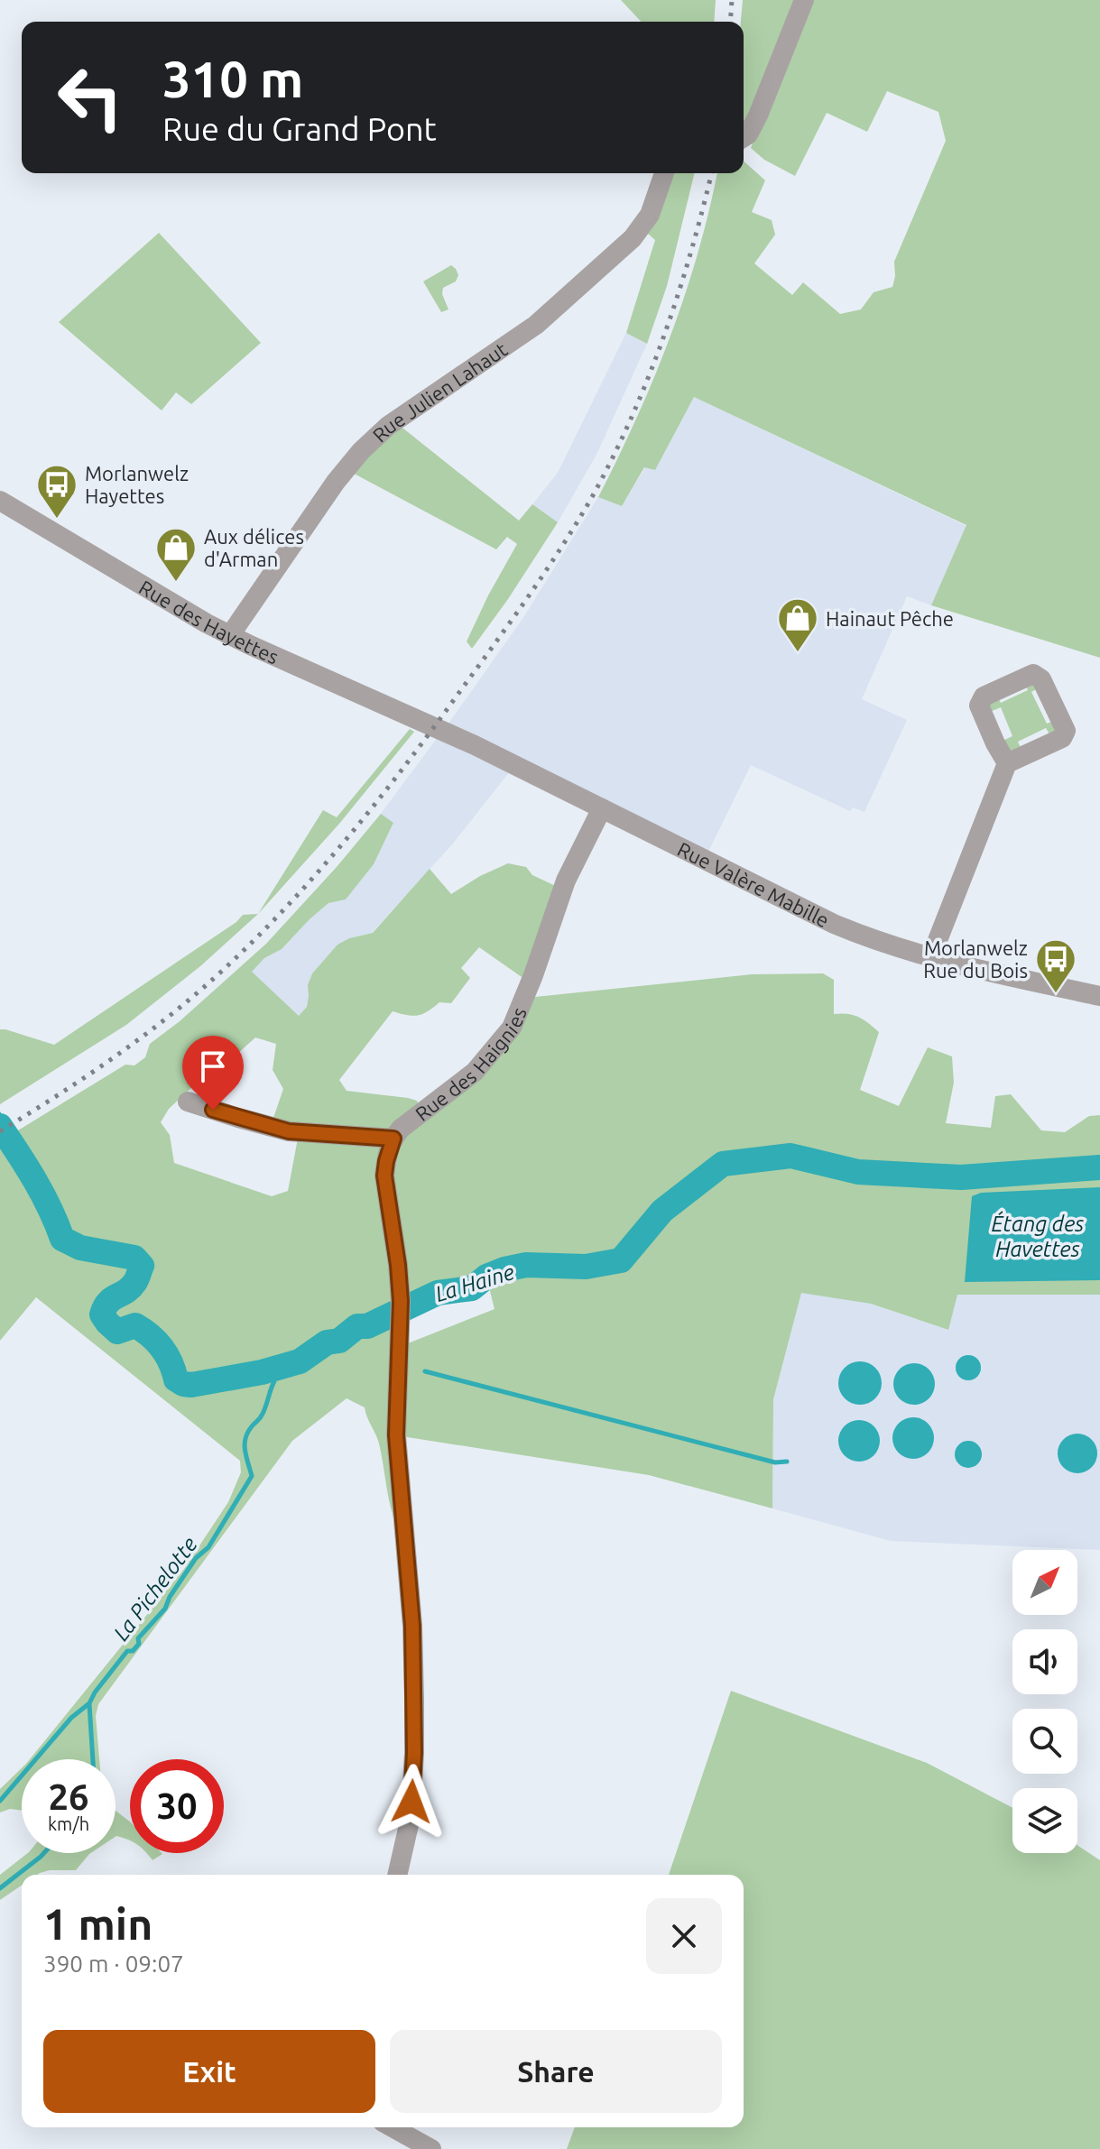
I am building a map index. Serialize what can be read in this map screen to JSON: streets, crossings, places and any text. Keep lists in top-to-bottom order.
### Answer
{
  "streets": {
    "street": [
      "Rue Julien Lahaut",
      "Rue des Hayettes",
      "Rue Valère Mabille",
      "Rue des Haignies"
    ]
  },
  "crossings": [
    ["Rue Julien Lahaut", "Rue des Hayettes"],
    ["Rue des Hayettes", "Rue Valère Mabille"],
    ["Rue Valère Mabille", "Rue des Haignies"]
  ],
  "water": ["Étang des Havettes", "La Haine", "La Pichelotte"],
  "places": {
    "bus stop": ["Morlanwelz Hayettes", "Morlanwelz Rue du Bois"],
    "shop": ["Aux délices d'Arman", "Hainaut Pêche"]
  },
  "north": "top right",
  "page": {
    "turn": ["310 m", "Rue du Grand Pont"],
    "speed": "26 km/h",
    "limit": "30",
    "heading": ["1 min", "390 m · 09:07"],
    "buttons": ["Exit", "Share"]
  }
}
